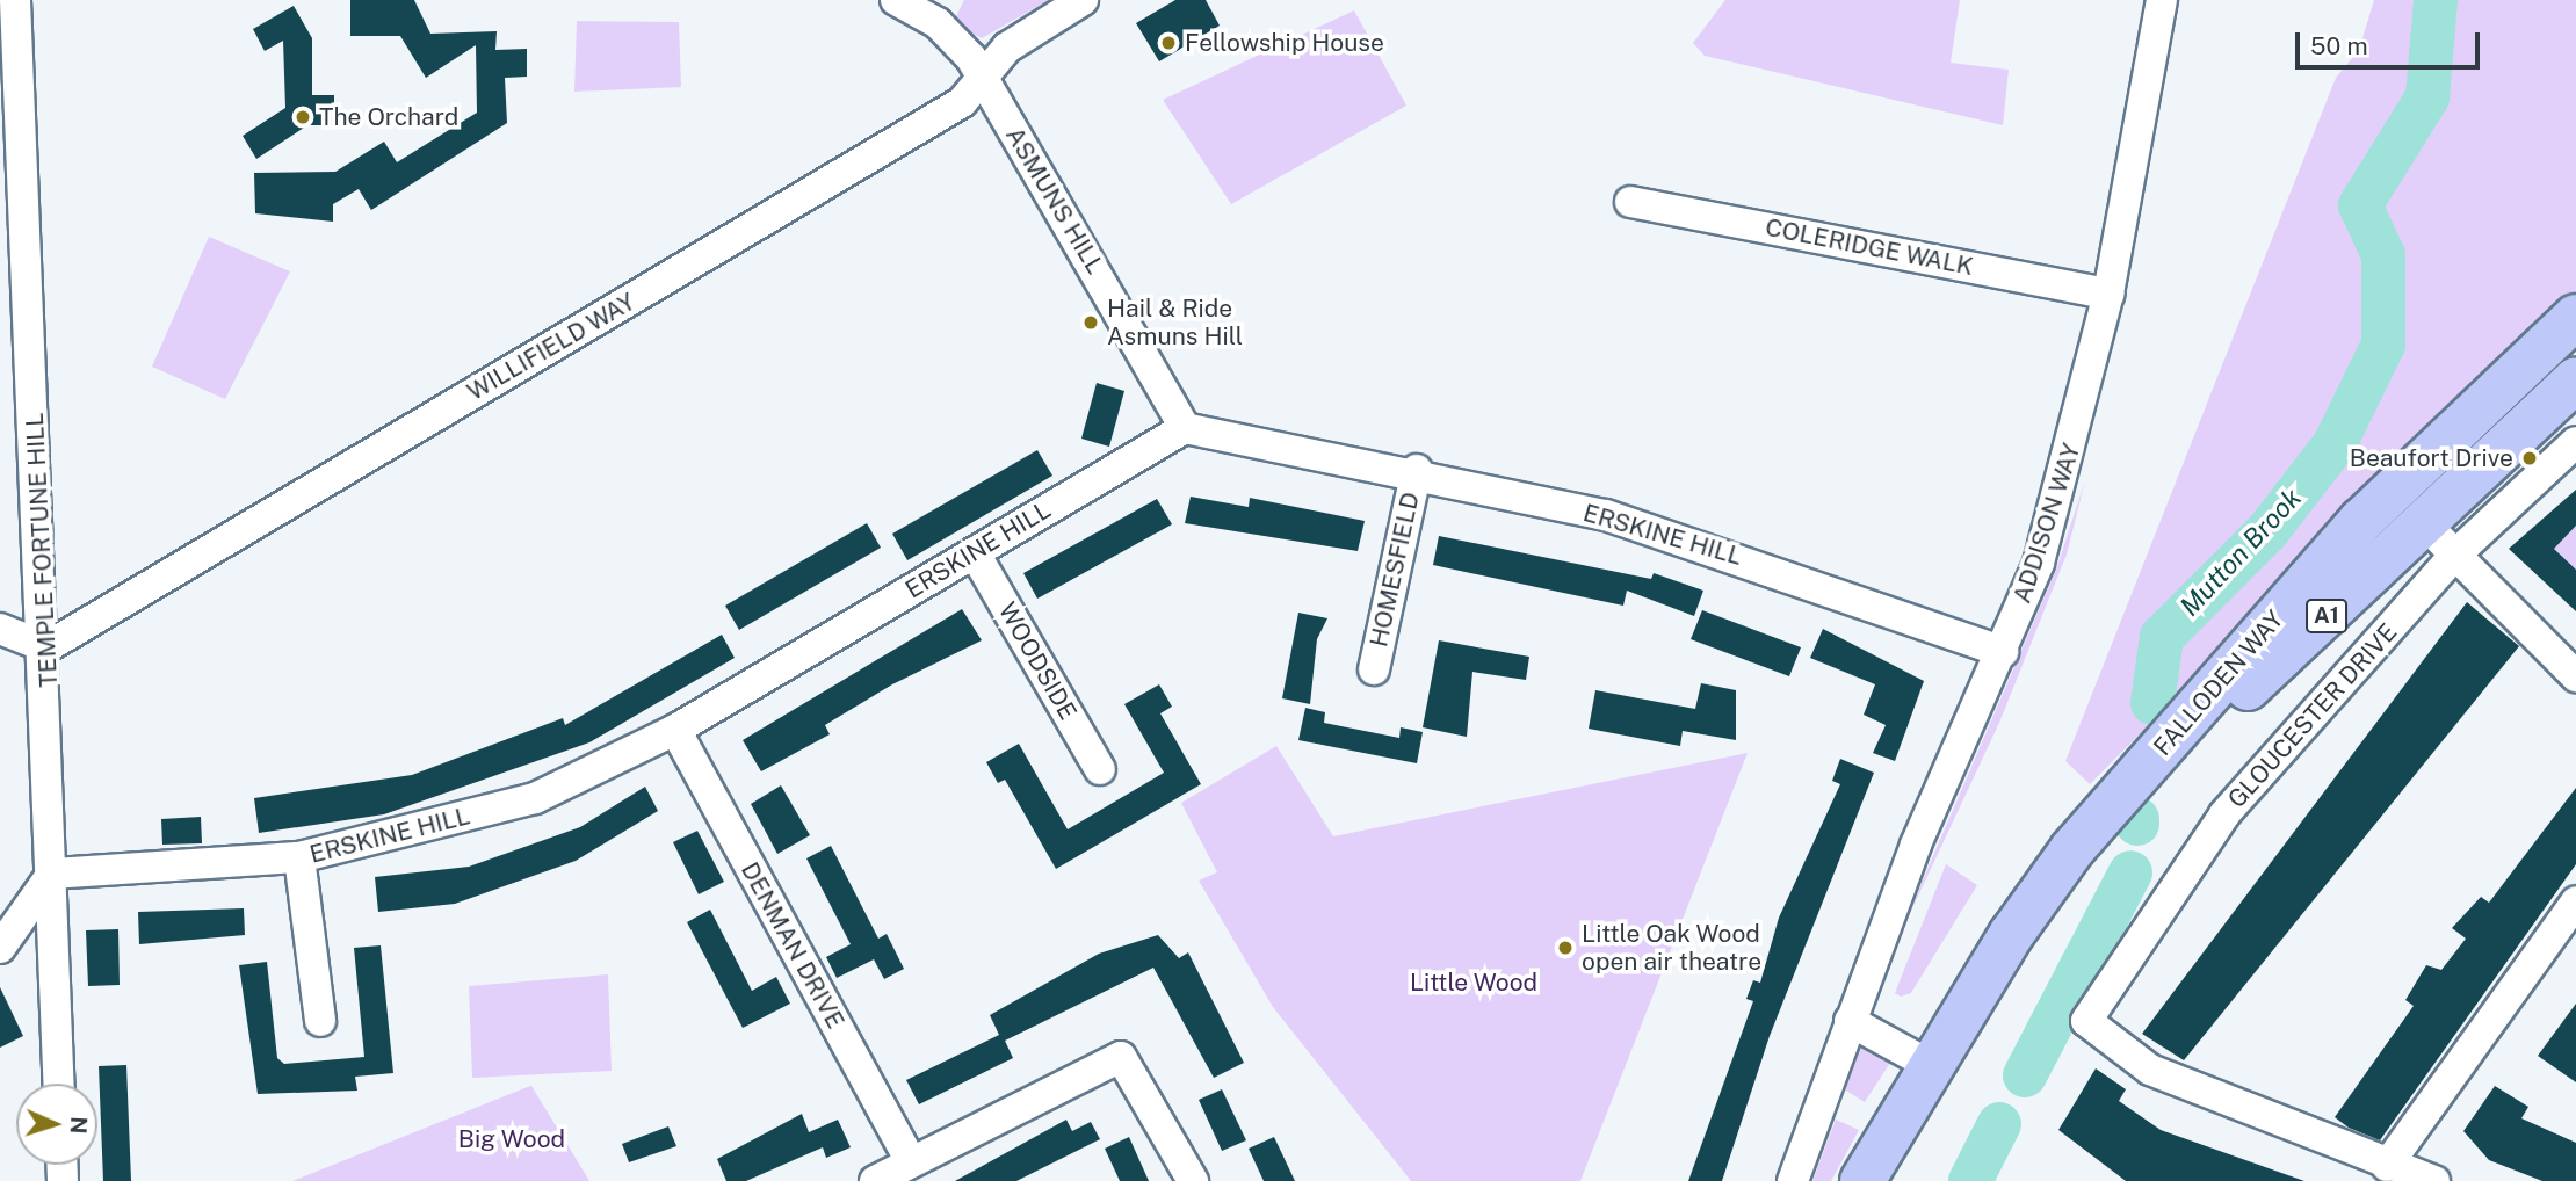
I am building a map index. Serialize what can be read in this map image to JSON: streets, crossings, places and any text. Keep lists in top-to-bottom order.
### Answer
{
  "streets": {
    "highway": ["A1", "FALLODEN WAY"],
    "street": [
      "ASMUNS HILL",
      "COLERIDGE WALK",
      "WILLIFIELD WAY",
      "ADDISON WAY",
      "ERSKINE HILL",
      "TEMPLE FORTUNE HILL",
      "HOMESFIELD",
      "WOODSIDE",
      "GLOUCESTER DRIVE",
      "DENMAN DRIVE"
    ]
  },
  "crossings": [
    ["ASMUNS HILL", "WILLIFIELD WAY"],
    ["ASMUNS HILL", "ERSKINE HILL"],
    ["COLERIDGE WALK", "ADDISON WAY"],
    ["WILLIFIELD WAY", "TEMPLE FORTUNE HILL"],
    ["ADDISON WAY", "ERSKINE HILL"],
    ["ERSKINE HILL", "TEMPLE FORTUNE HILL"],
    ["ERSKINE HILL", "HOMESFIELD"],
    ["ERSKINE HILL", "WOODSIDE"],
    ["ERSKINE HILL", "DENMAN DRIVE"],
    ["FALLODEN WAY", "GLOUCESTER DRIVE"]
  ],
  "water": ["Mutton Brook"],
  "parks": ["Little Wood", "Big Wood"],
  "places": [
    "Fellowship House",
    "The Orchard",
    "Hail & Ride Asmuns Hill",
    "Beaufort Drive",
    "Little Oak Wood open air theatre"
  ],
  "scale_bar": "50 m",
  "north": "right"
}
